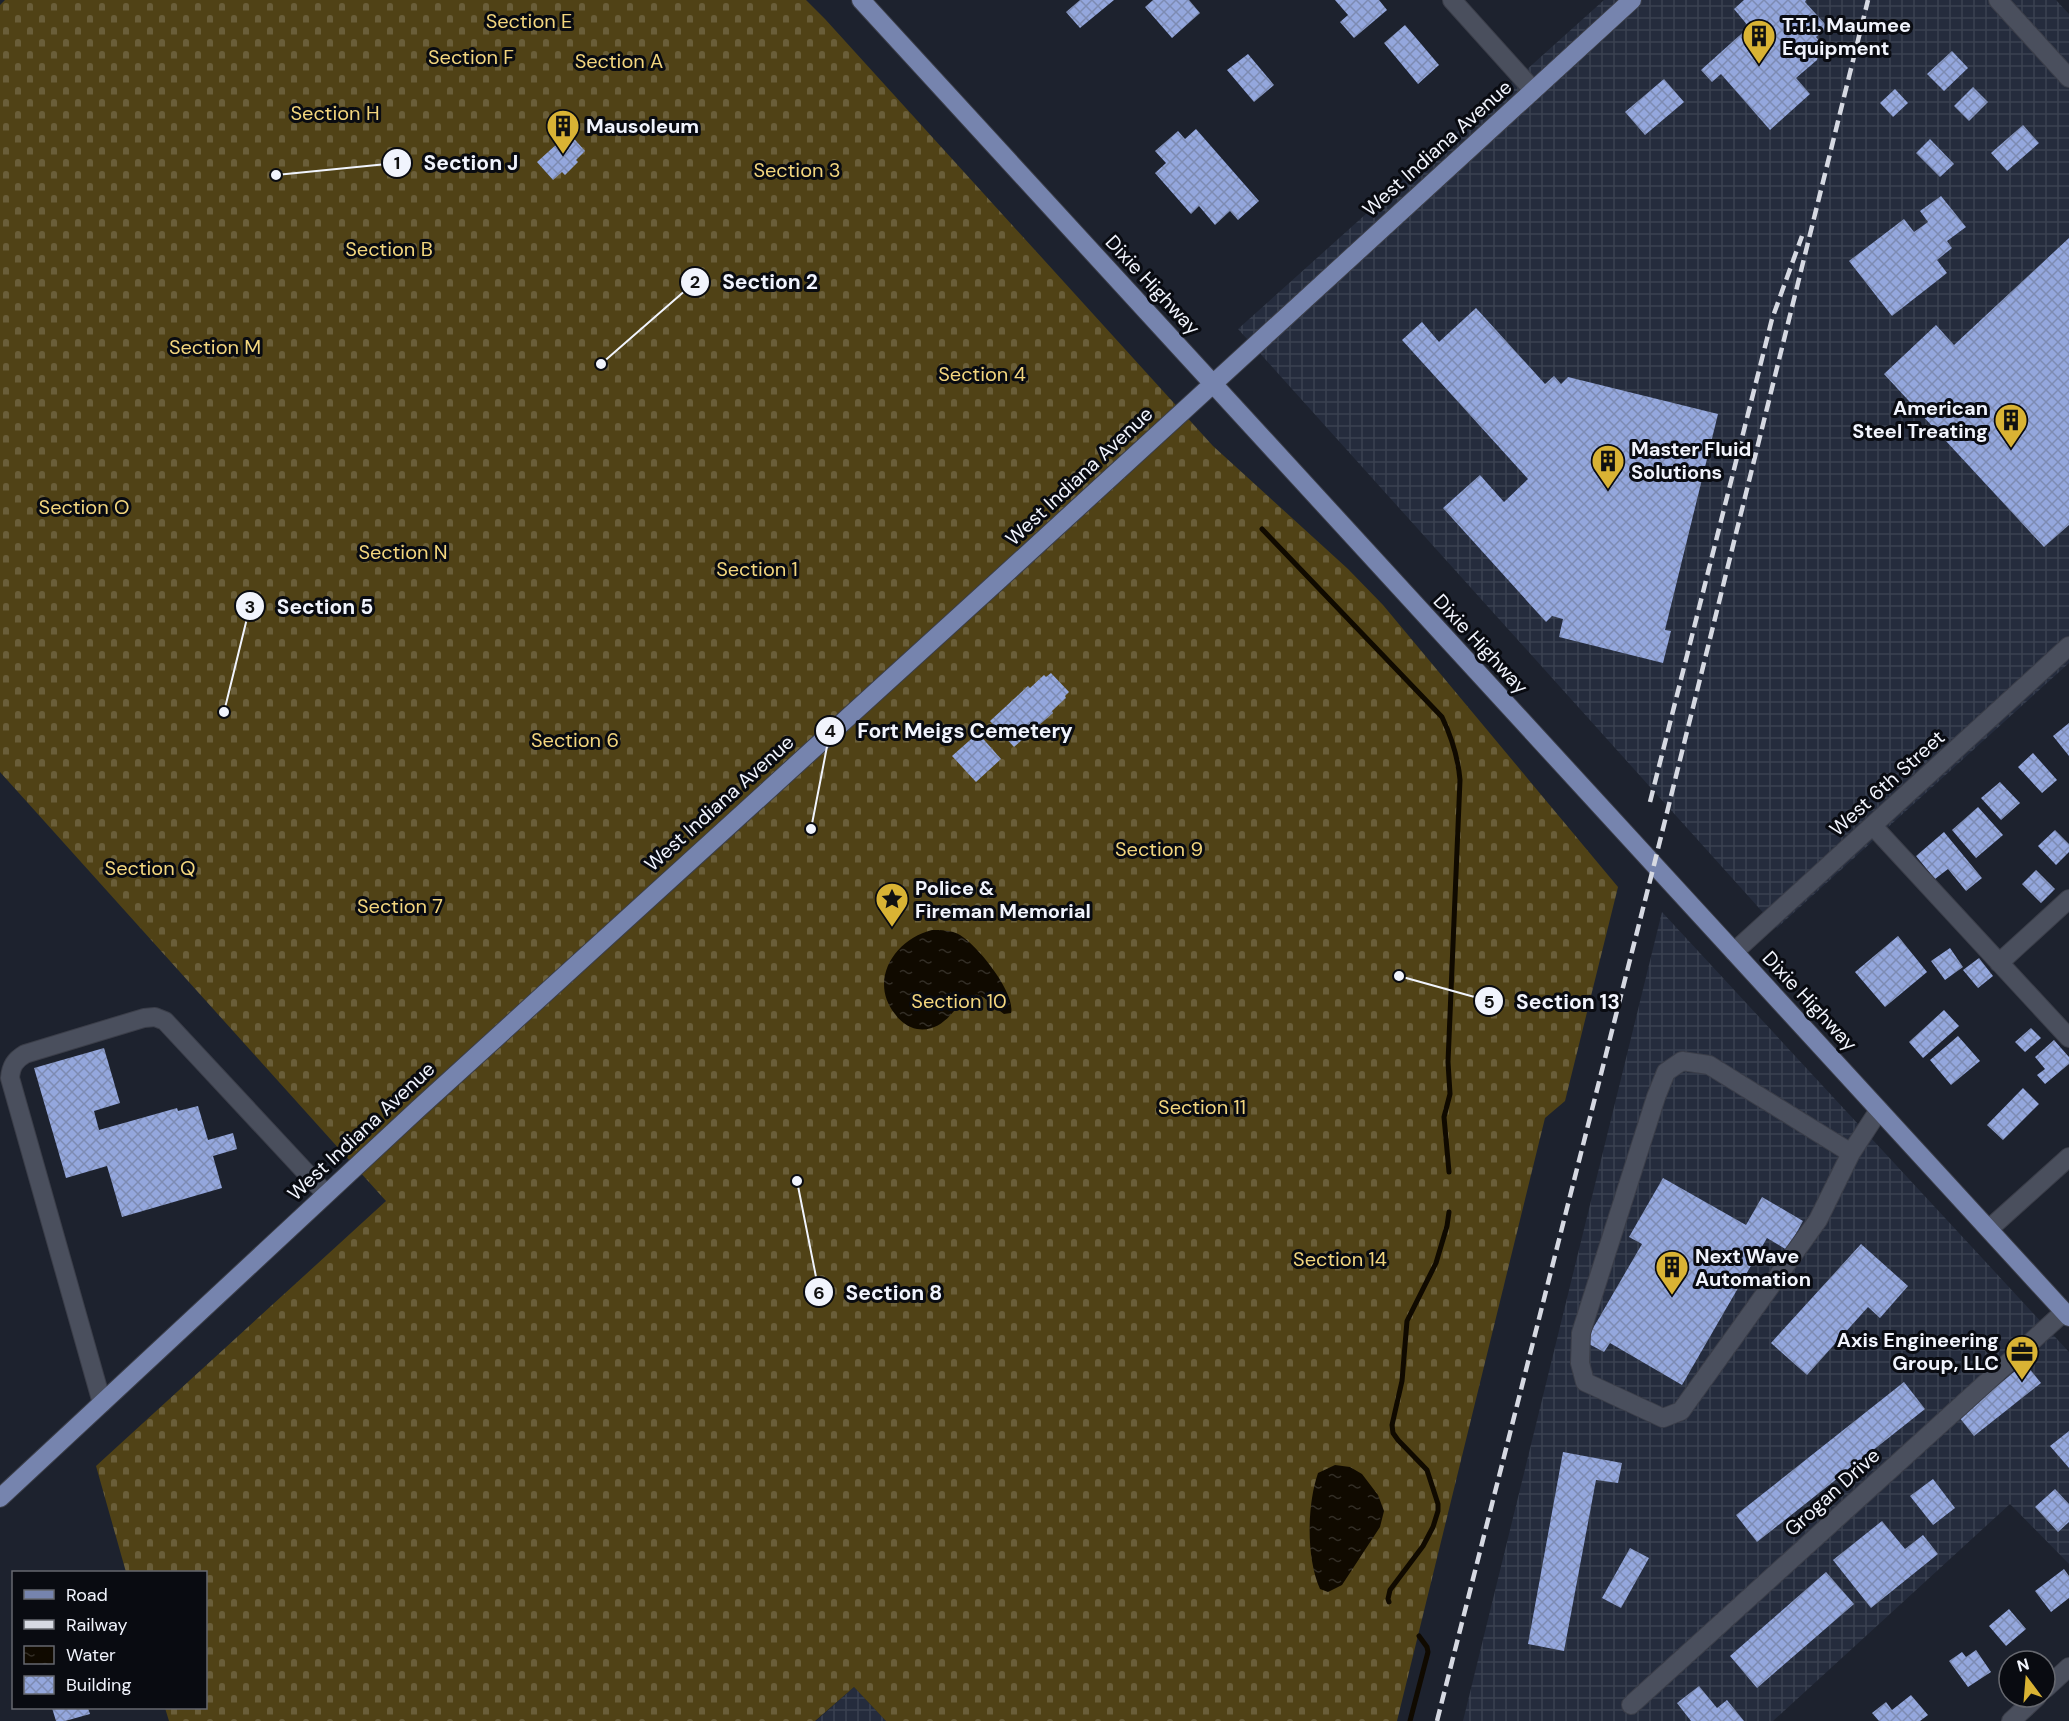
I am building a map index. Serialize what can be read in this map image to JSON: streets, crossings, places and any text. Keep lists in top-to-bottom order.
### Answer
{
  "streets": {
    "main road": ["West Indiana Avenue", "Dixie Highway"],
    "street": ["West 6th Street", "Grogan Drive"]
  },
  "crossings": [
    ["West Indiana Avenue", "Dixie Highway"],
    ["Dixie Highway", "West 6th Street"],
    ["Dixie Highway", "Grogan Drive"]
  ],
  "parks": [
    "Section E",
    "Section F",
    "Section A",
    "Section H",
    "Section 3",
    "Section B",
    "Section M",
    "Section 4",
    "Section O",
    "Section N",
    "Section 1",
    "Section 6",
    "Section 9",
    "Section Q",
    "Section 7",
    "Section 10",
    "Section 11",
    "Section 14"
  ],
  "places": {
    "building": [
      "T.T.I. Maumee Equipment",
      "Mausoleum",
      "American Steel Treating",
      "Master Fluid Solutions",
      "Next Wave Automation"
    ],
    "other": [
      "Section J",
      "Section 2",
      "Section 5",
      "Fort Meigs Cemetery",
      "Section 13",
      "Section 8"
    ],
    "place": ["Police & Fireman Memorial"],
    "office": ["Axis Engineering Group, LLC"]
  },
  "legend": [
    "Road",
    "Railway",
    "Water",
    "Building"
  ],
  "north": "top"
}
